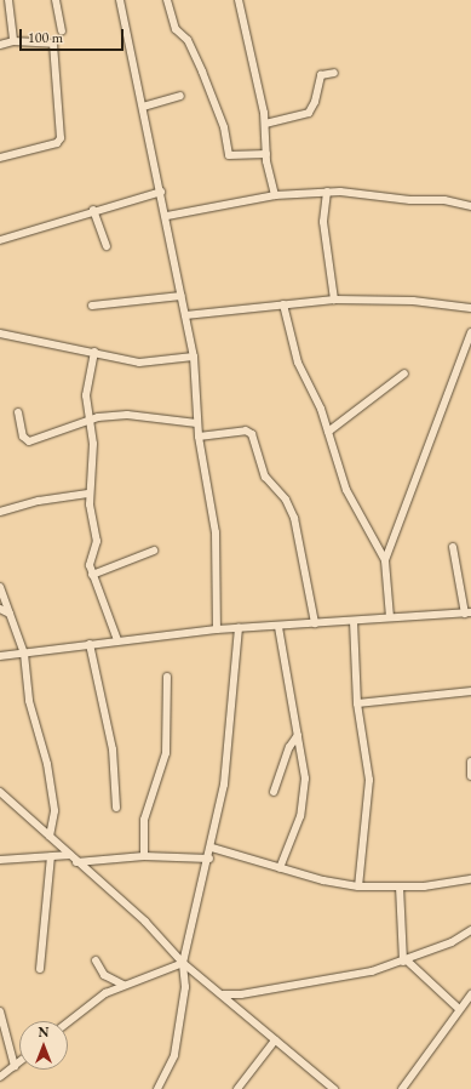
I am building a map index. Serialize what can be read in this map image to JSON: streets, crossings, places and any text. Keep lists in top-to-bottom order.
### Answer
{
  "scale_bar": "100 m",
  "north": "top"
}
